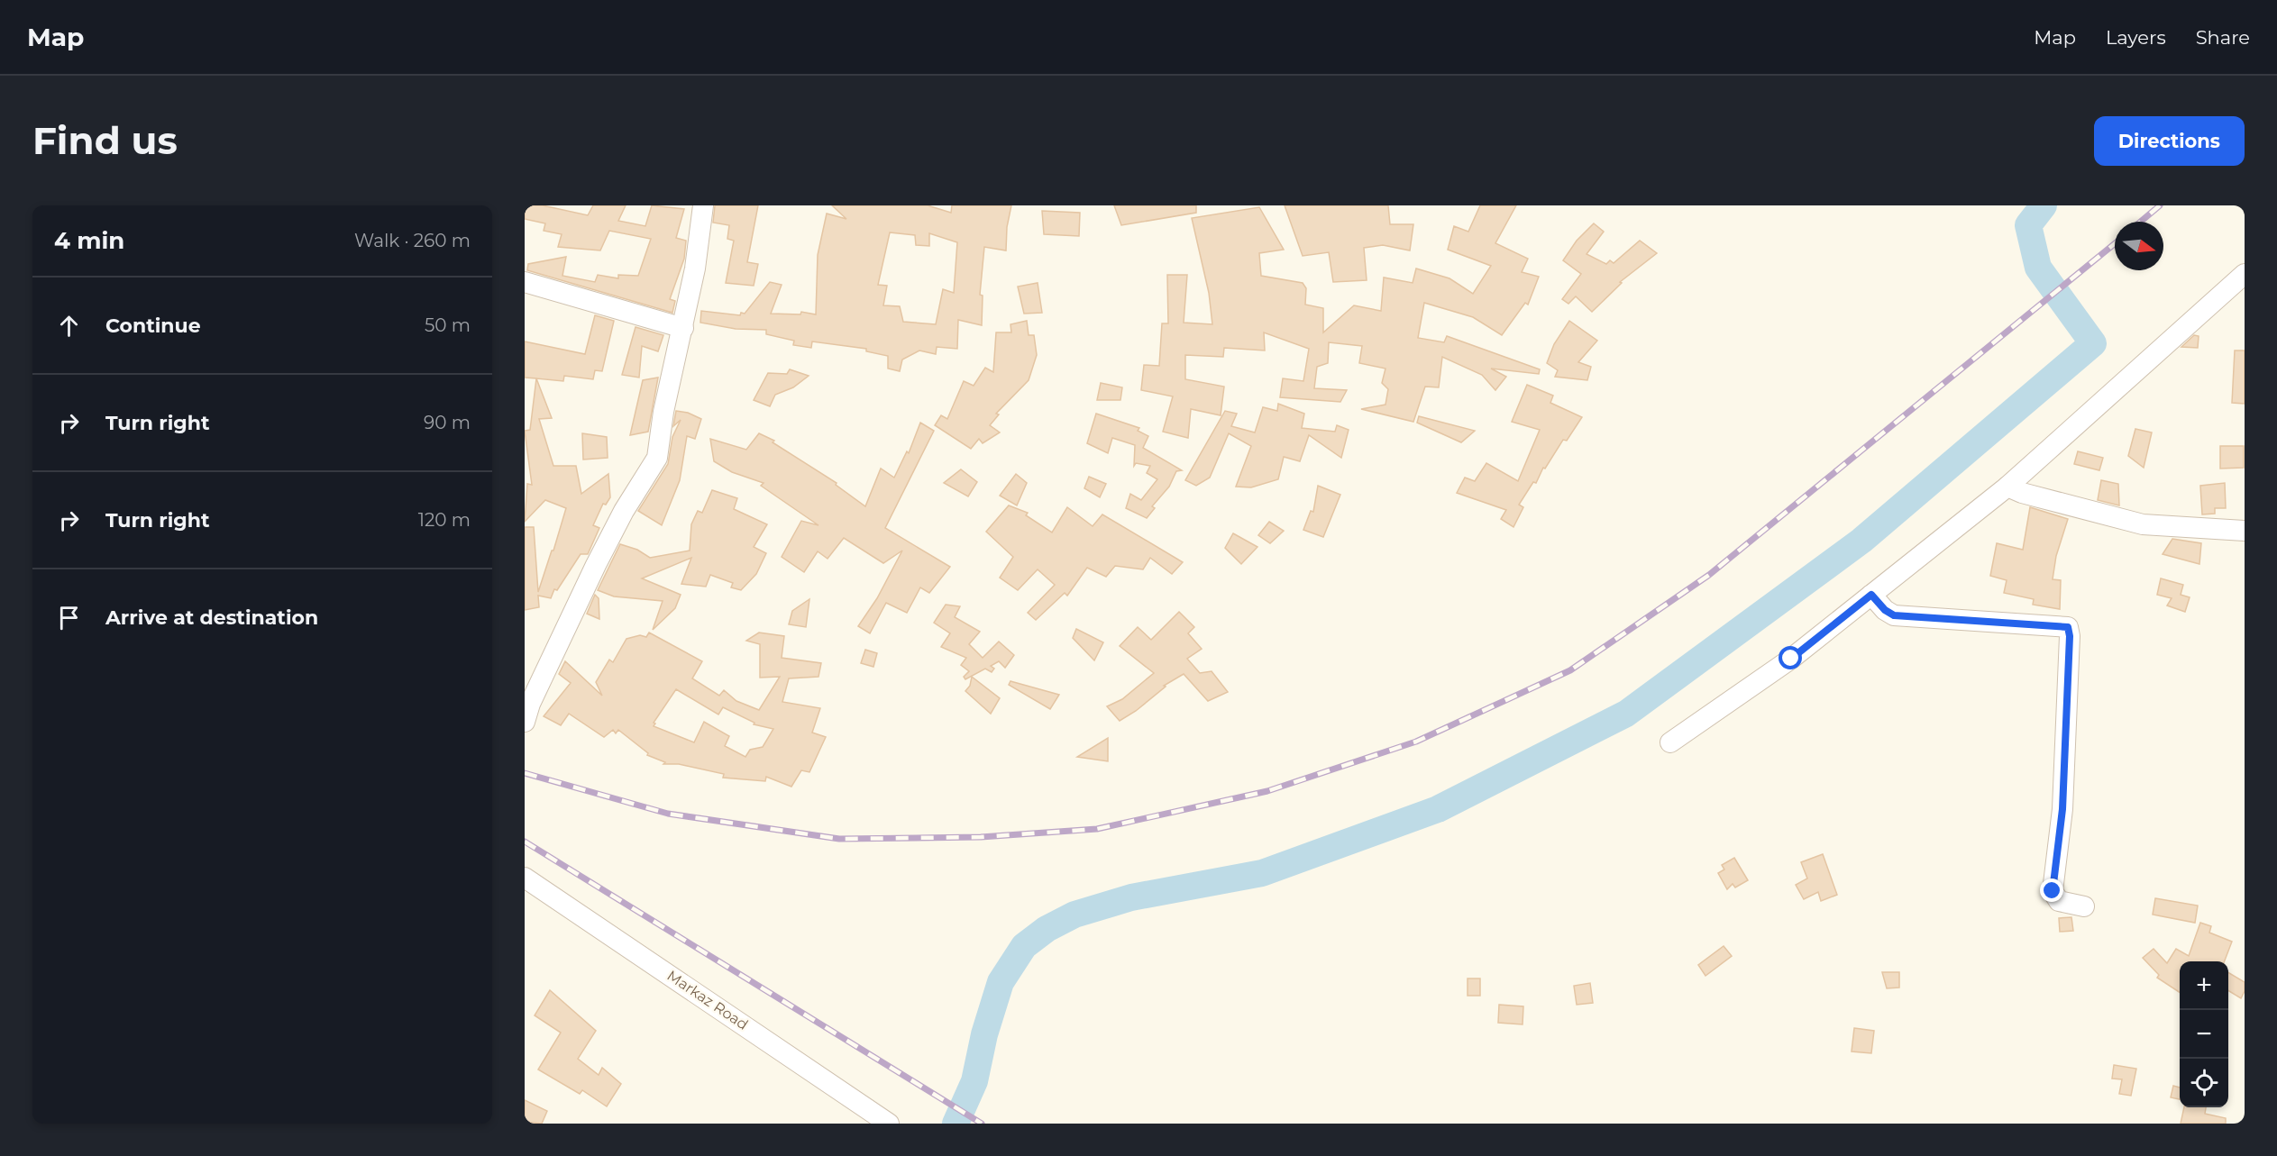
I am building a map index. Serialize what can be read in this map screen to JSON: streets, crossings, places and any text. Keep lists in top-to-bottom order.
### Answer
{
  "streets": {
    "street": ["Markaz Road"]
  },
  "north": "right",
  "page": {
    "header": "Map",
    "nav": ["Map", "Layers", "Share"],
    "buttons": "Directions",
    "title": "Find us",
    "heading": ["4 min", "Walk · 260 m"],
    "list": [
      ["Continue", "50 m"],
      ["Turn right", "90 m"],
      ["Turn right", "120 m"],
      "Arrive at destination"
    ],
    "map_buttons": ["+", "−"]
  }
}
